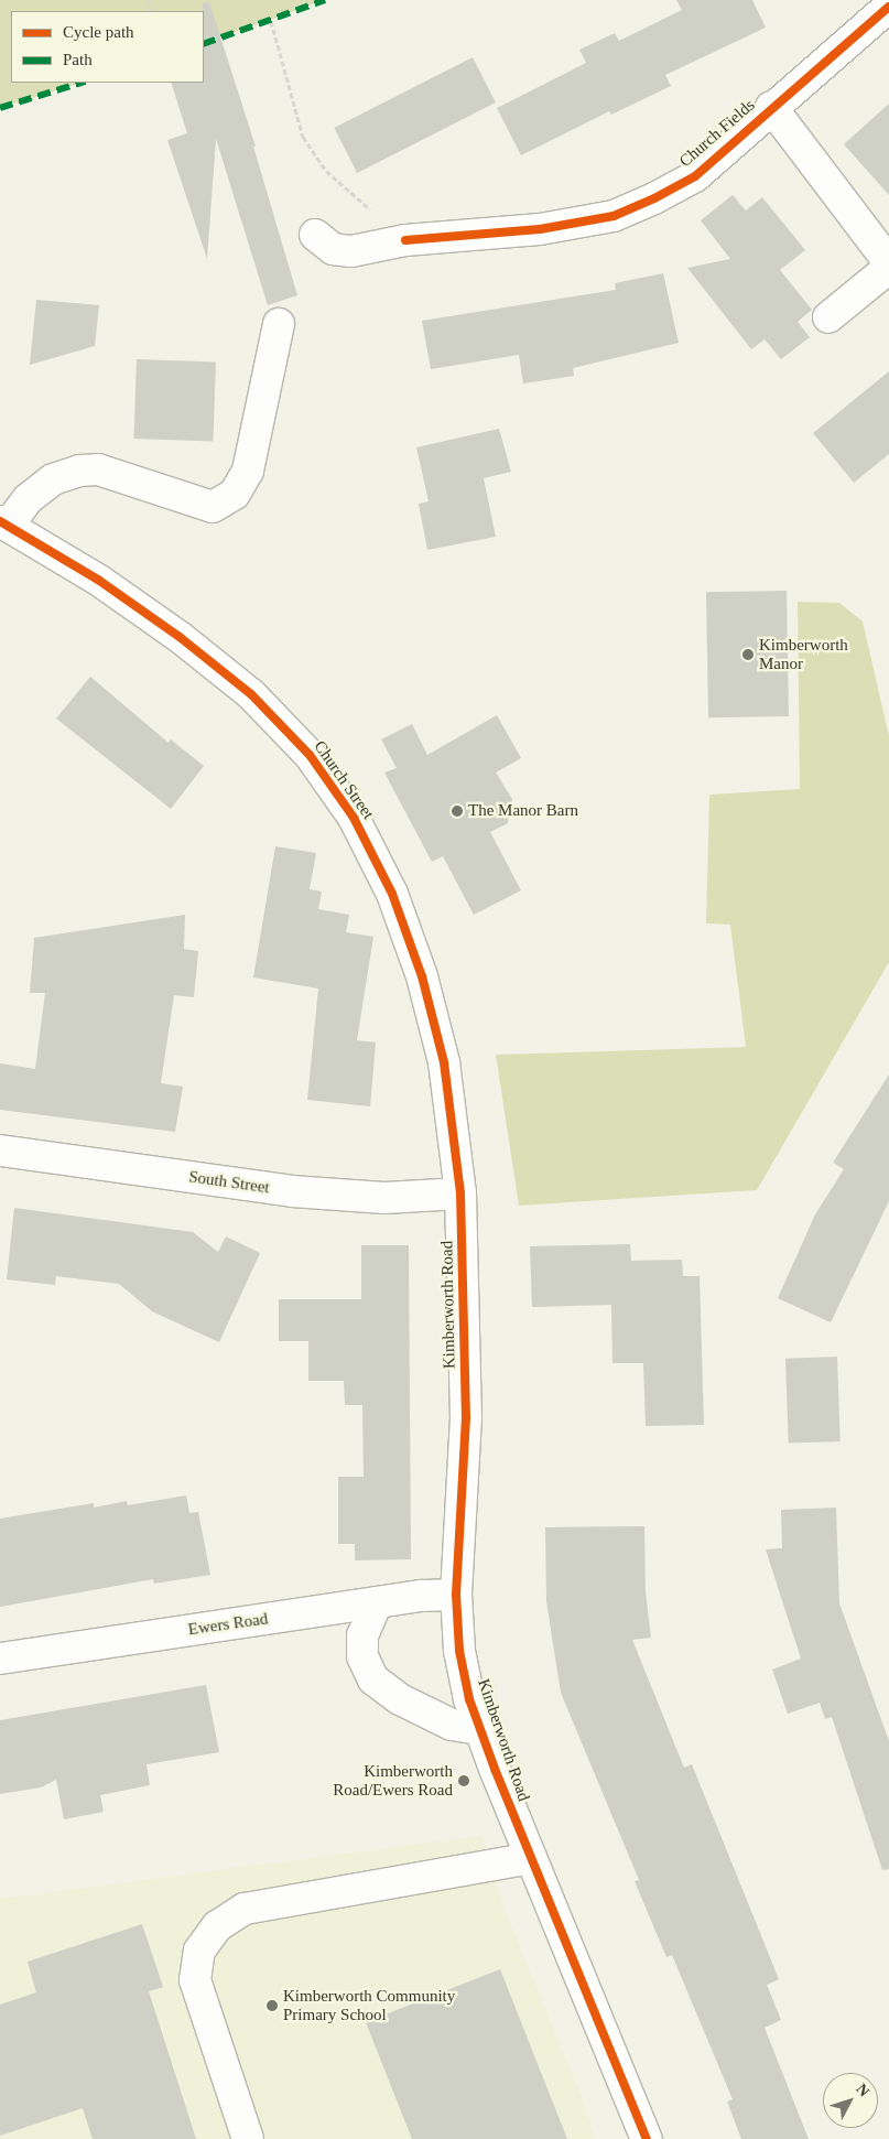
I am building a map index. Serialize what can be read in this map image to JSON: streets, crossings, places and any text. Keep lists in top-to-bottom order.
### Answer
{
  "streets": {
    "street": [
      "Church Fields",
      "Church Street",
      "South Street",
      "Kimberworth Road",
      "Ewers Road"
    ]
  },
  "crossings": [
    ["Church Street", "South Street"],
    ["Church Street", "Kimberworth Road"],
    ["South Street", "Kimberworth Road"],
    ["Kimberworth Road", "Ewers Road"]
  ],
  "places": [
    "Kimberworth Manor",
    "The Manor Barn",
    "Kimberworth Road/Ewers Road",
    "Kimberworth Community Primary School"
  ],
  "legend": ["Cycle path", "Path"],
  "north": "top right"
}
